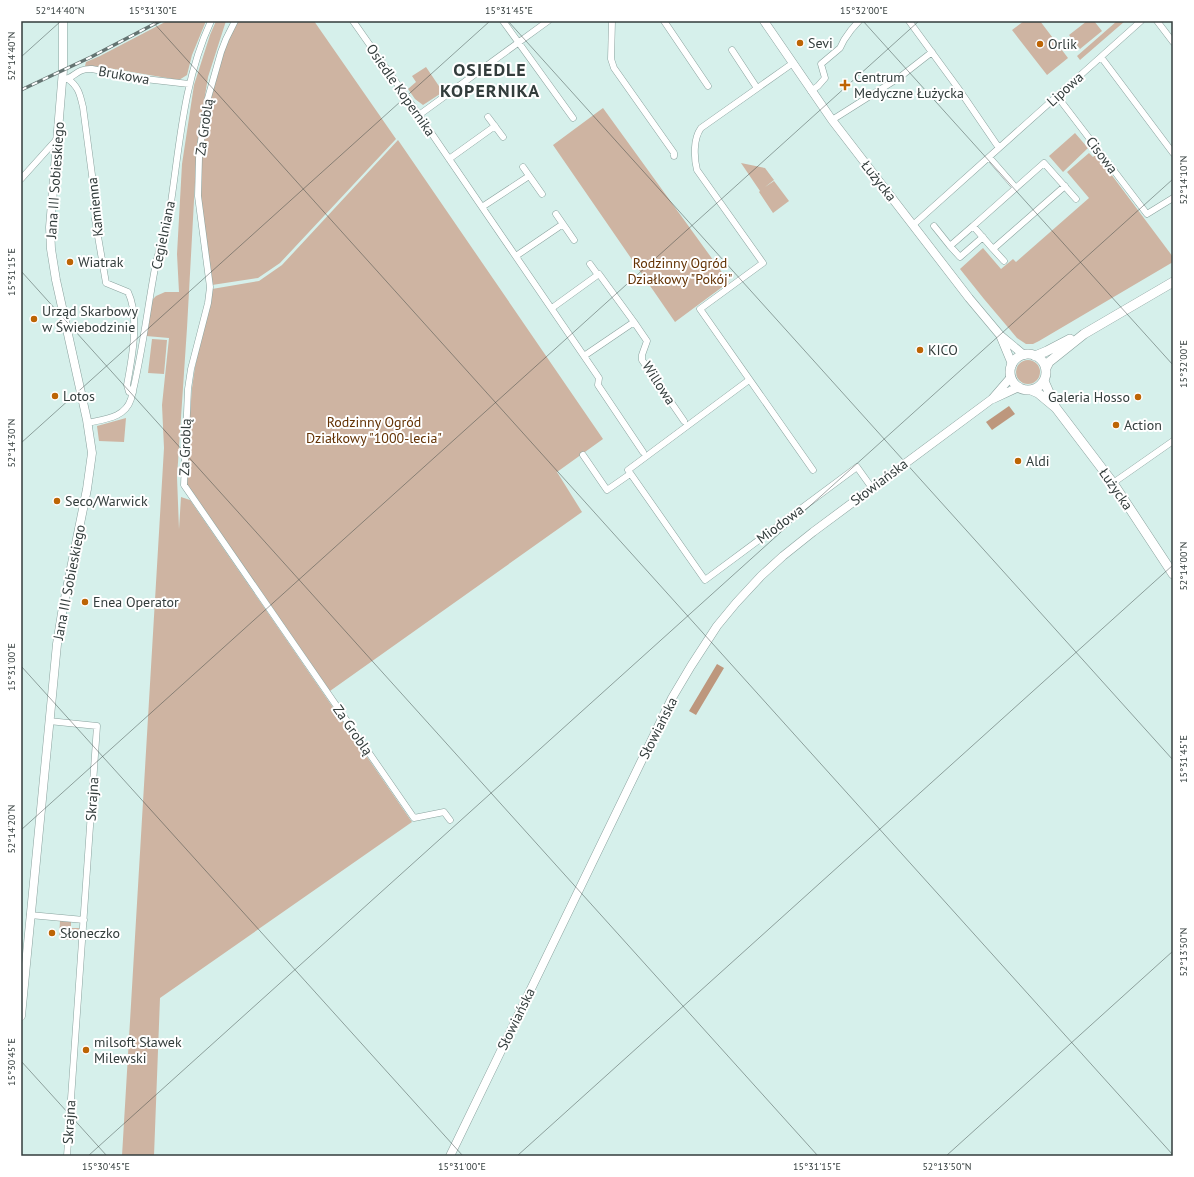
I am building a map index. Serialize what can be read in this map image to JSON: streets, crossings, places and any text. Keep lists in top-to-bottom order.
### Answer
{
  "streets": {
    "main road": ["Łużycka"],
    "street": [
      "Brukowa",
      "Lipowa",
      "Osiedle Kopernika",
      "Za Groblą",
      "Cisowa",
      "Jana III Sobieskiego",
      "Kamienna",
      "Cegielniana",
      "Willowa",
      "Słowiańska",
      "Miodowa",
      "Skrajna"
    ]
  },
  "crossings": [
    ["Brukowa", "Jana III Sobieskiego"],
    ["Brukowa", "Kamienna"],
    ["Brukowa", "Cegielniana"],
    ["Lipowa", "Cisowa"],
    ["Lipowa", "Łużycka"],
    ["Jana III Sobieskiego", "Kamienna"],
    ["Jana III Sobieskiego", "Cegielniana"],
    ["Jana III Sobieskiego", "Skrajna"],
    ["Łużycka", "Słowiańska"],
    ["Kamienna", "Cegielniana"],
    ["Słowiańska", "Miodowa"]
  ],
  "districts": ["OSIEDLE KOPERNIKA"],
  "parks": ["Rodzinny Ogród Działkowy \"Pokój\"", "Rodzinny Ogród Działkowy \"1000-lecia\""],
  "places": {
    "other": [
      "Sevi",
      "Orlik",
      "Wiatrak",
      "Urząd Skarbowy w Świebodzinie",
      "KICO",
      "Lotos",
      "Galeria Hosso",
      "Action",
      "Aldi",
      "Seco/Warwick",
      "Enea Operator",
      "Słoneczko",
      "milsoft Sławek Milewski"
    ],
    "health": ["Centrum Medyczne Łużycka"]
  },
  "coordinates": [
    "52°14'40\"N",
    "15°31'30\"E",
    "15°31'45\"E",
    "15°32'00\"E",
    "52°14'10\"N",
    "15°31'15\"E",
    "52°14'30\"N",
    "52°14'00\"N",
    "15°31'00\"E",
    "52°14'20\"N",
    "52°13'50\"N",
    "15°30'45\"E"
  ]
}
